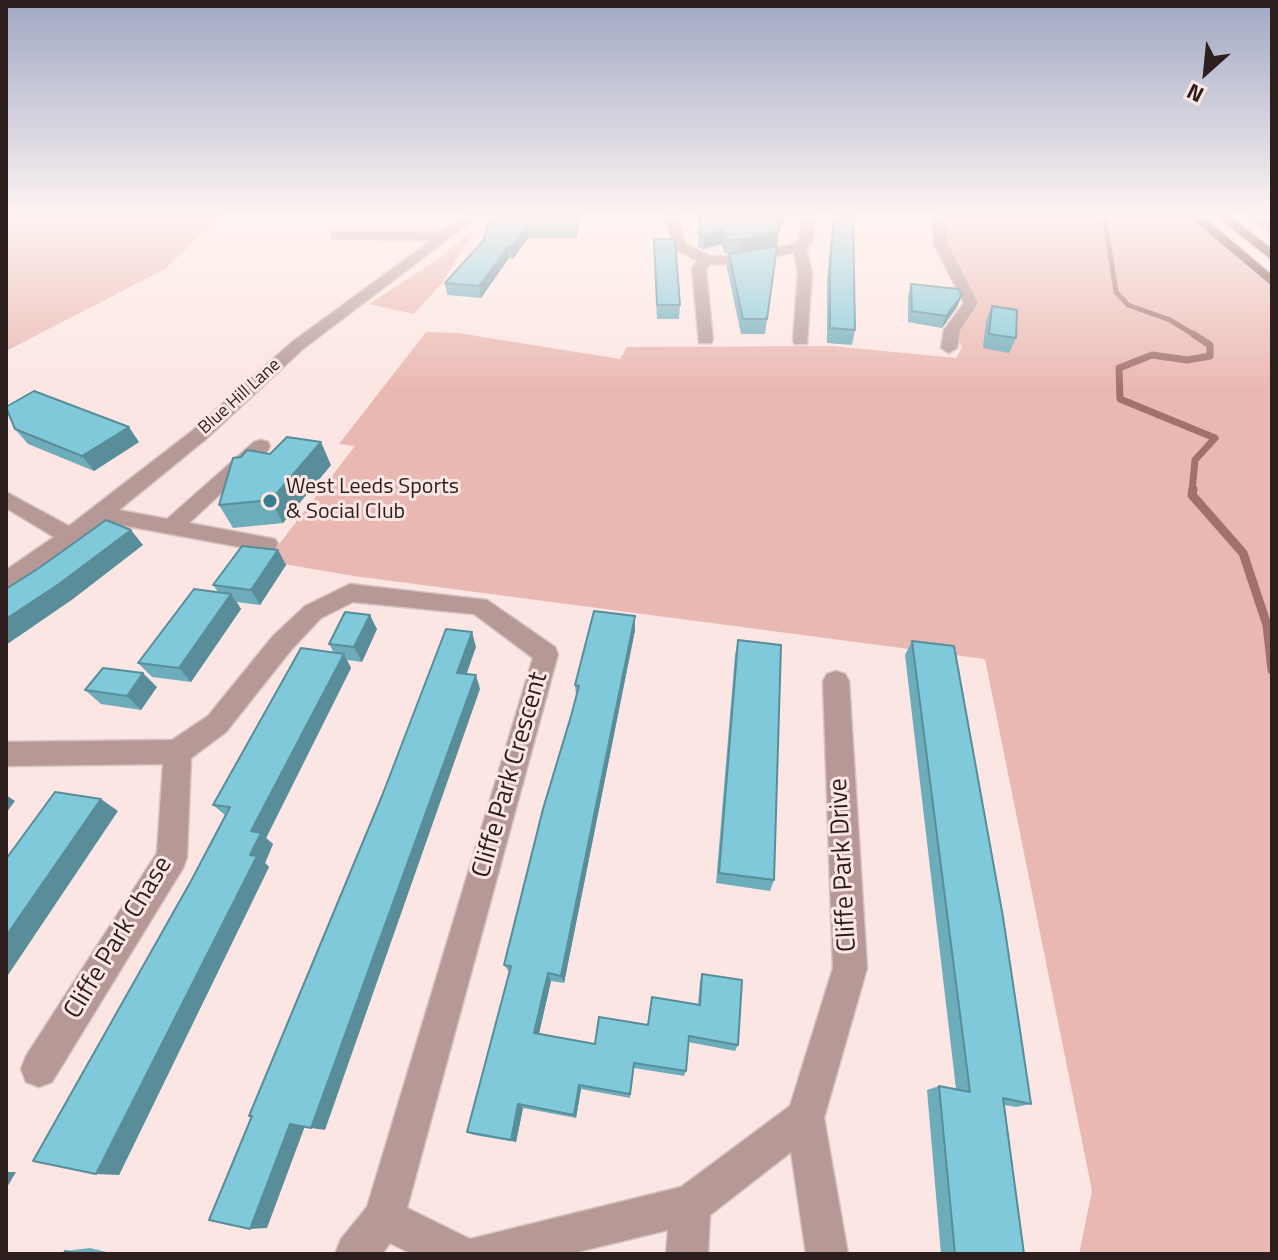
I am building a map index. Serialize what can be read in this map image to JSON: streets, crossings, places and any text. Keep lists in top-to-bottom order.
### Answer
{
  "streets": {
    "street": [
      "Blue Hill Lane",
      "Cliffe Park Crescent",
      "Cliffe Park Drive",
      "Cliffe Park Chase"
    ]
  },
  "crossings": [
    ["Cliffe Park Crescent", "Cliffe Park Chase"]
  ],
  "places": ["West Leeds Sports & Social Club"],
  "north": "bottom left"
}
